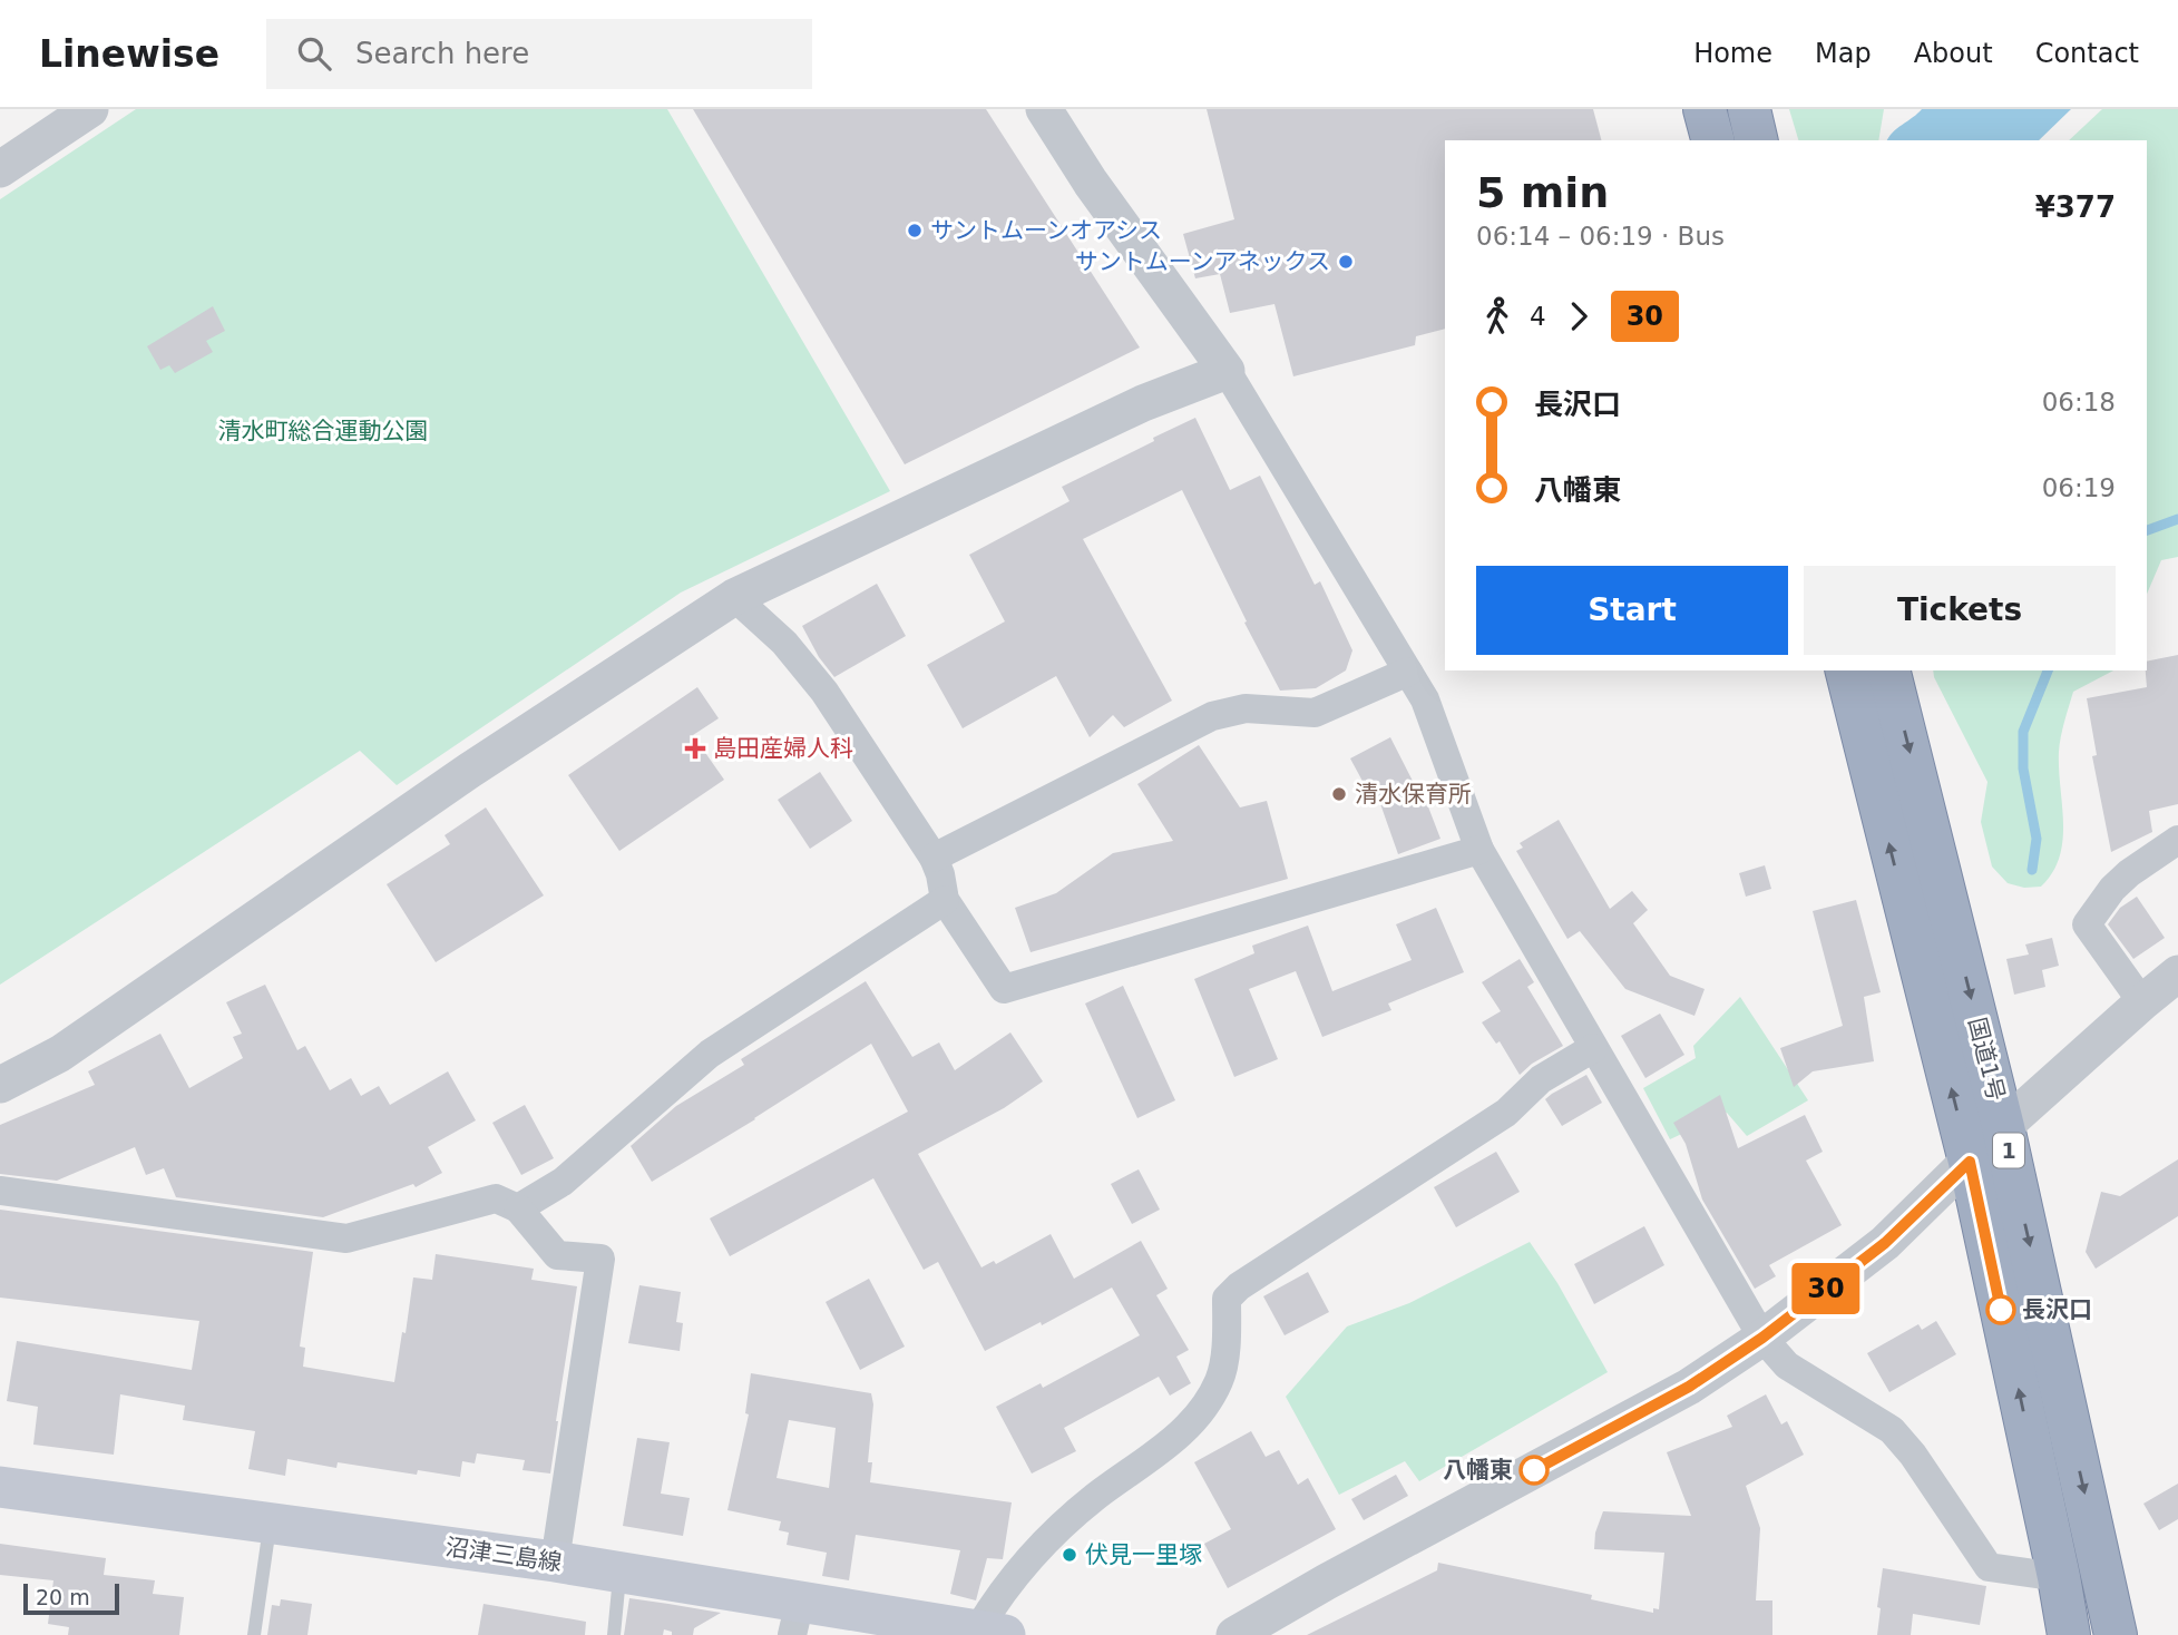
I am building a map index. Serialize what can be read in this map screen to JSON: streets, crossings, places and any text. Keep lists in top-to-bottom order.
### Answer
{
  "streets": {
    "highway": ["国道1号", "1"],
    "main road": ["沼津三島線"]
  },
  "parks": ["清水町総合運動公園"],
  "places": {
    "other": [
      "サントムーンオアシス",
      "サントムーンアネックス",
      "清水保育所",
      "長沢口",
      "八幡東",
      "伏見一里塚"
    ],
    "health": ["島田産婦人科"]
  },
  "lines": ["bus line 30"],
  "scale_bar": "20 m",
  "page": {
    "header": "Linewise",
    "search": "Search here",
    "nav": [
      "Home",
      "Map",
      "About",
      "Contact"
    ],
    "on_map": "30",
    "heading": ["5 min", "06:14 – 06:19 · Bus", "¥377"],
    "legs": ["4", "30"],
    "list": [
      {
        "name": "長沢口",
        "value": "06:18"
      },
      {
        "name": "八幡東",
        "value": "06:19"
      }
    ],
    "buttons": ["Start", "Tickets"],
    "scale": "20 m"
  }
}
